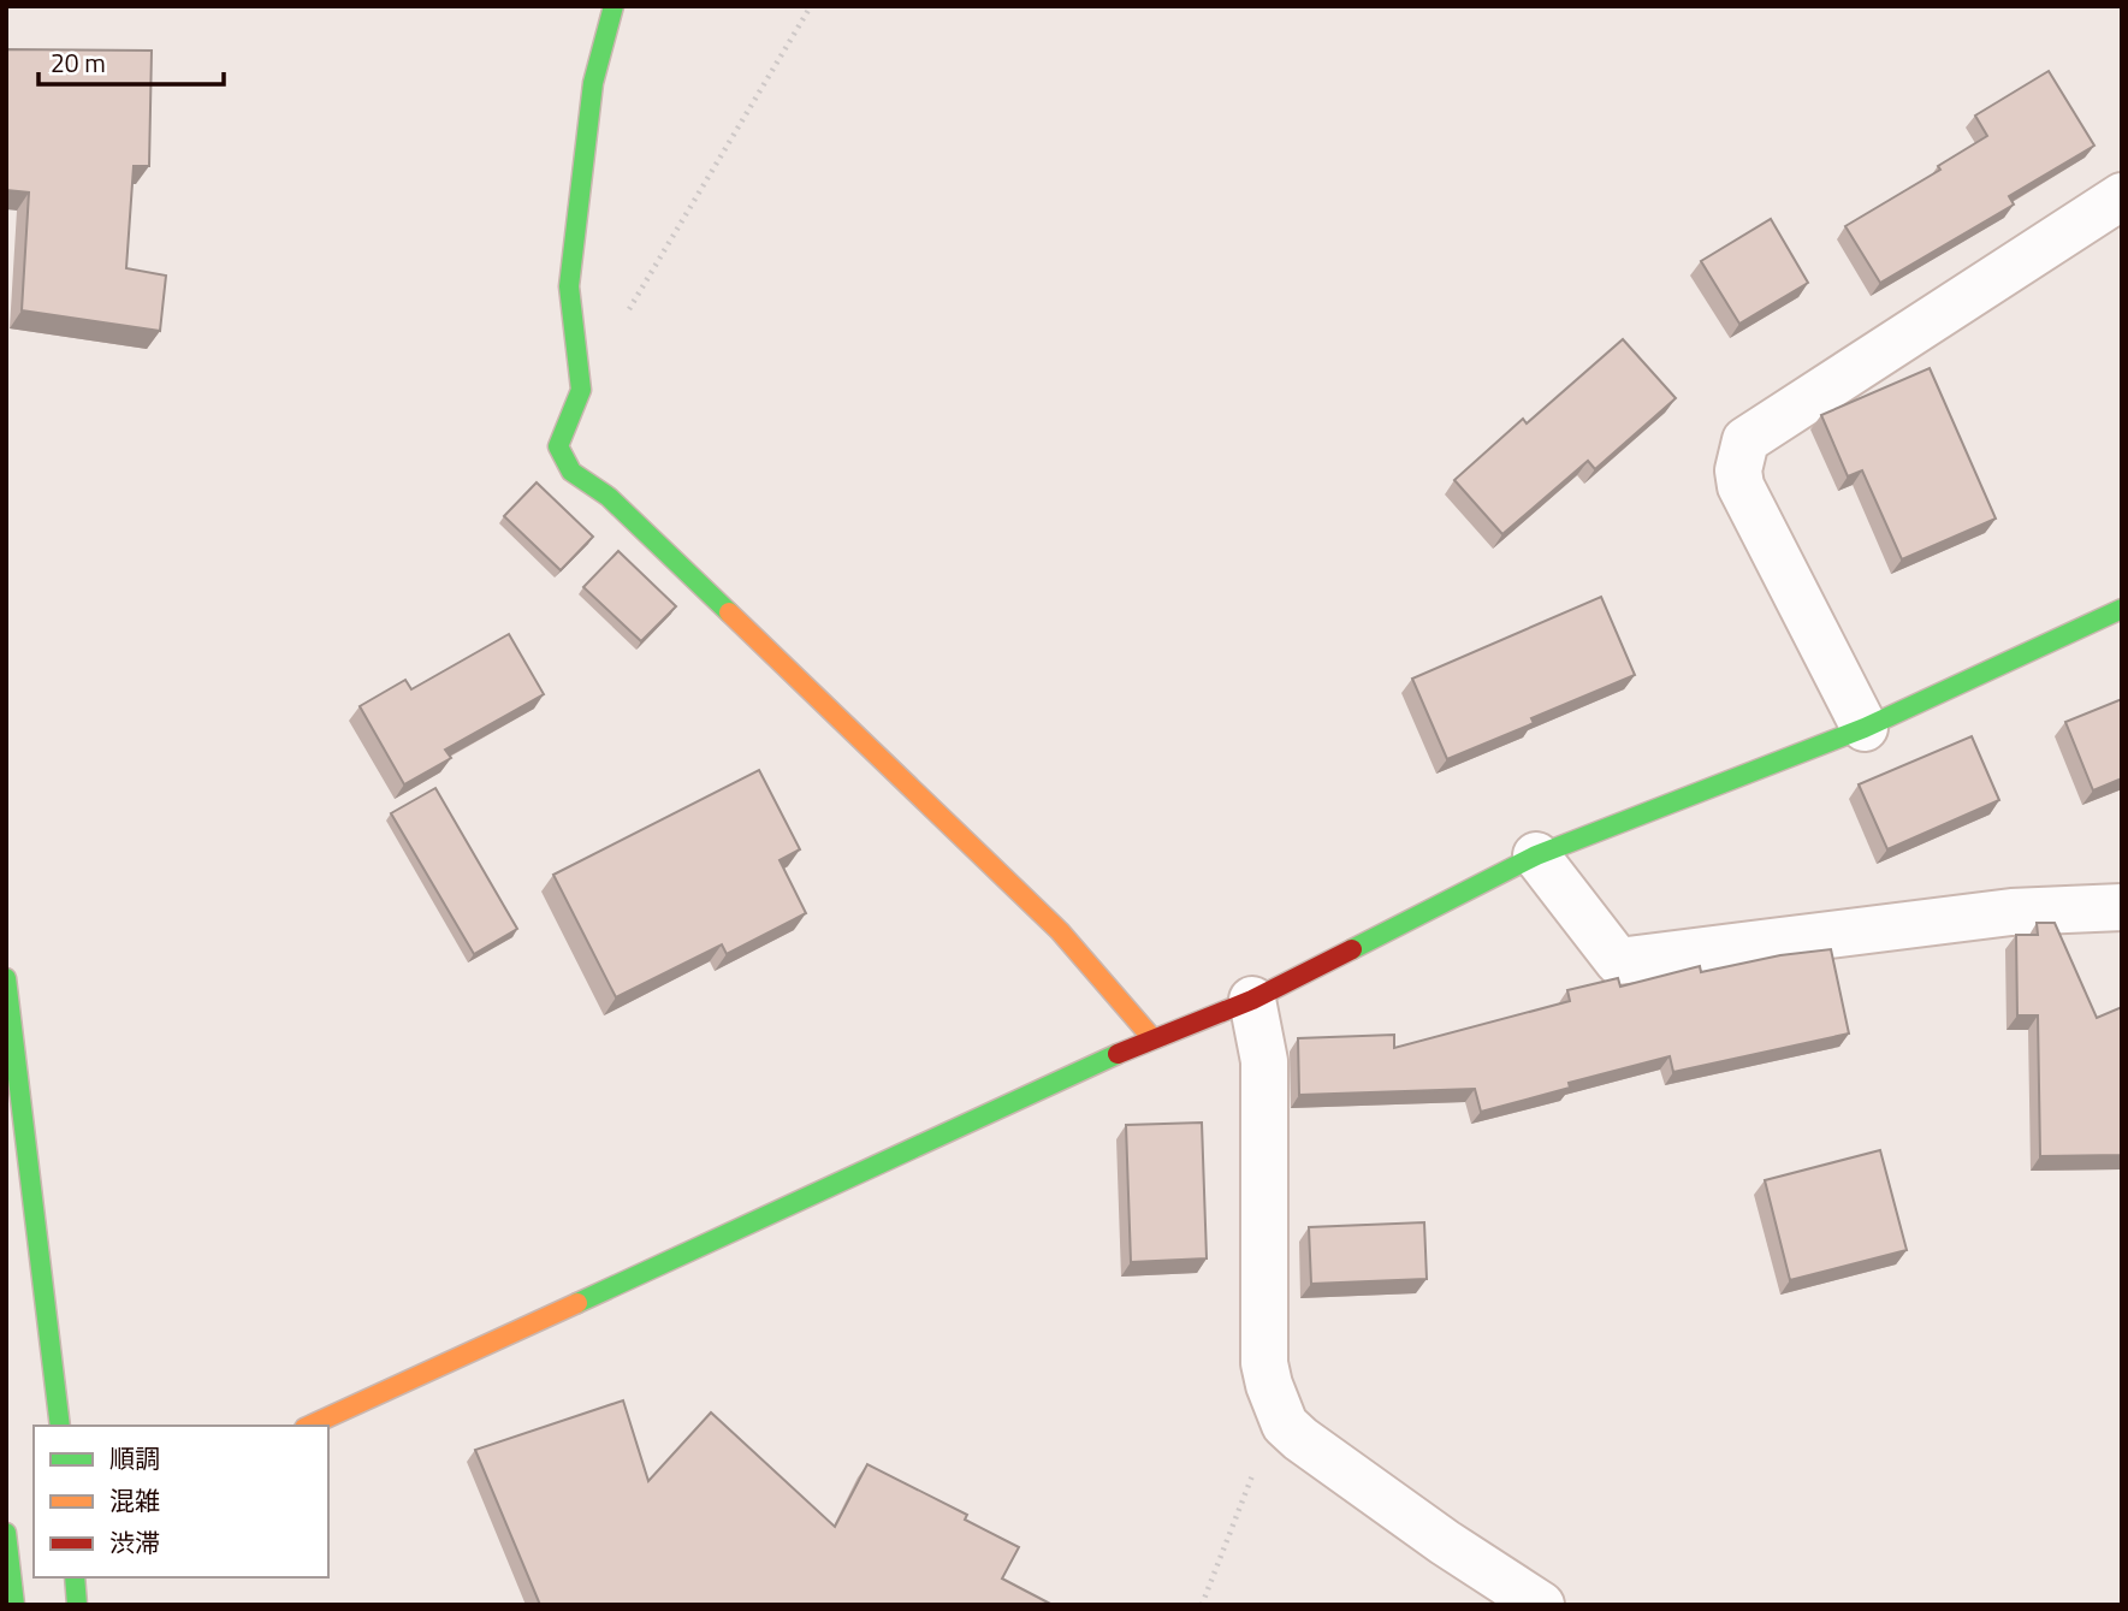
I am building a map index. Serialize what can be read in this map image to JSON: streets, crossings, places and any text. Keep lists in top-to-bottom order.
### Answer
{
  "legend": ["順調", "混雑", "渋滞"],
  "scale_bar": "20 m"
}
